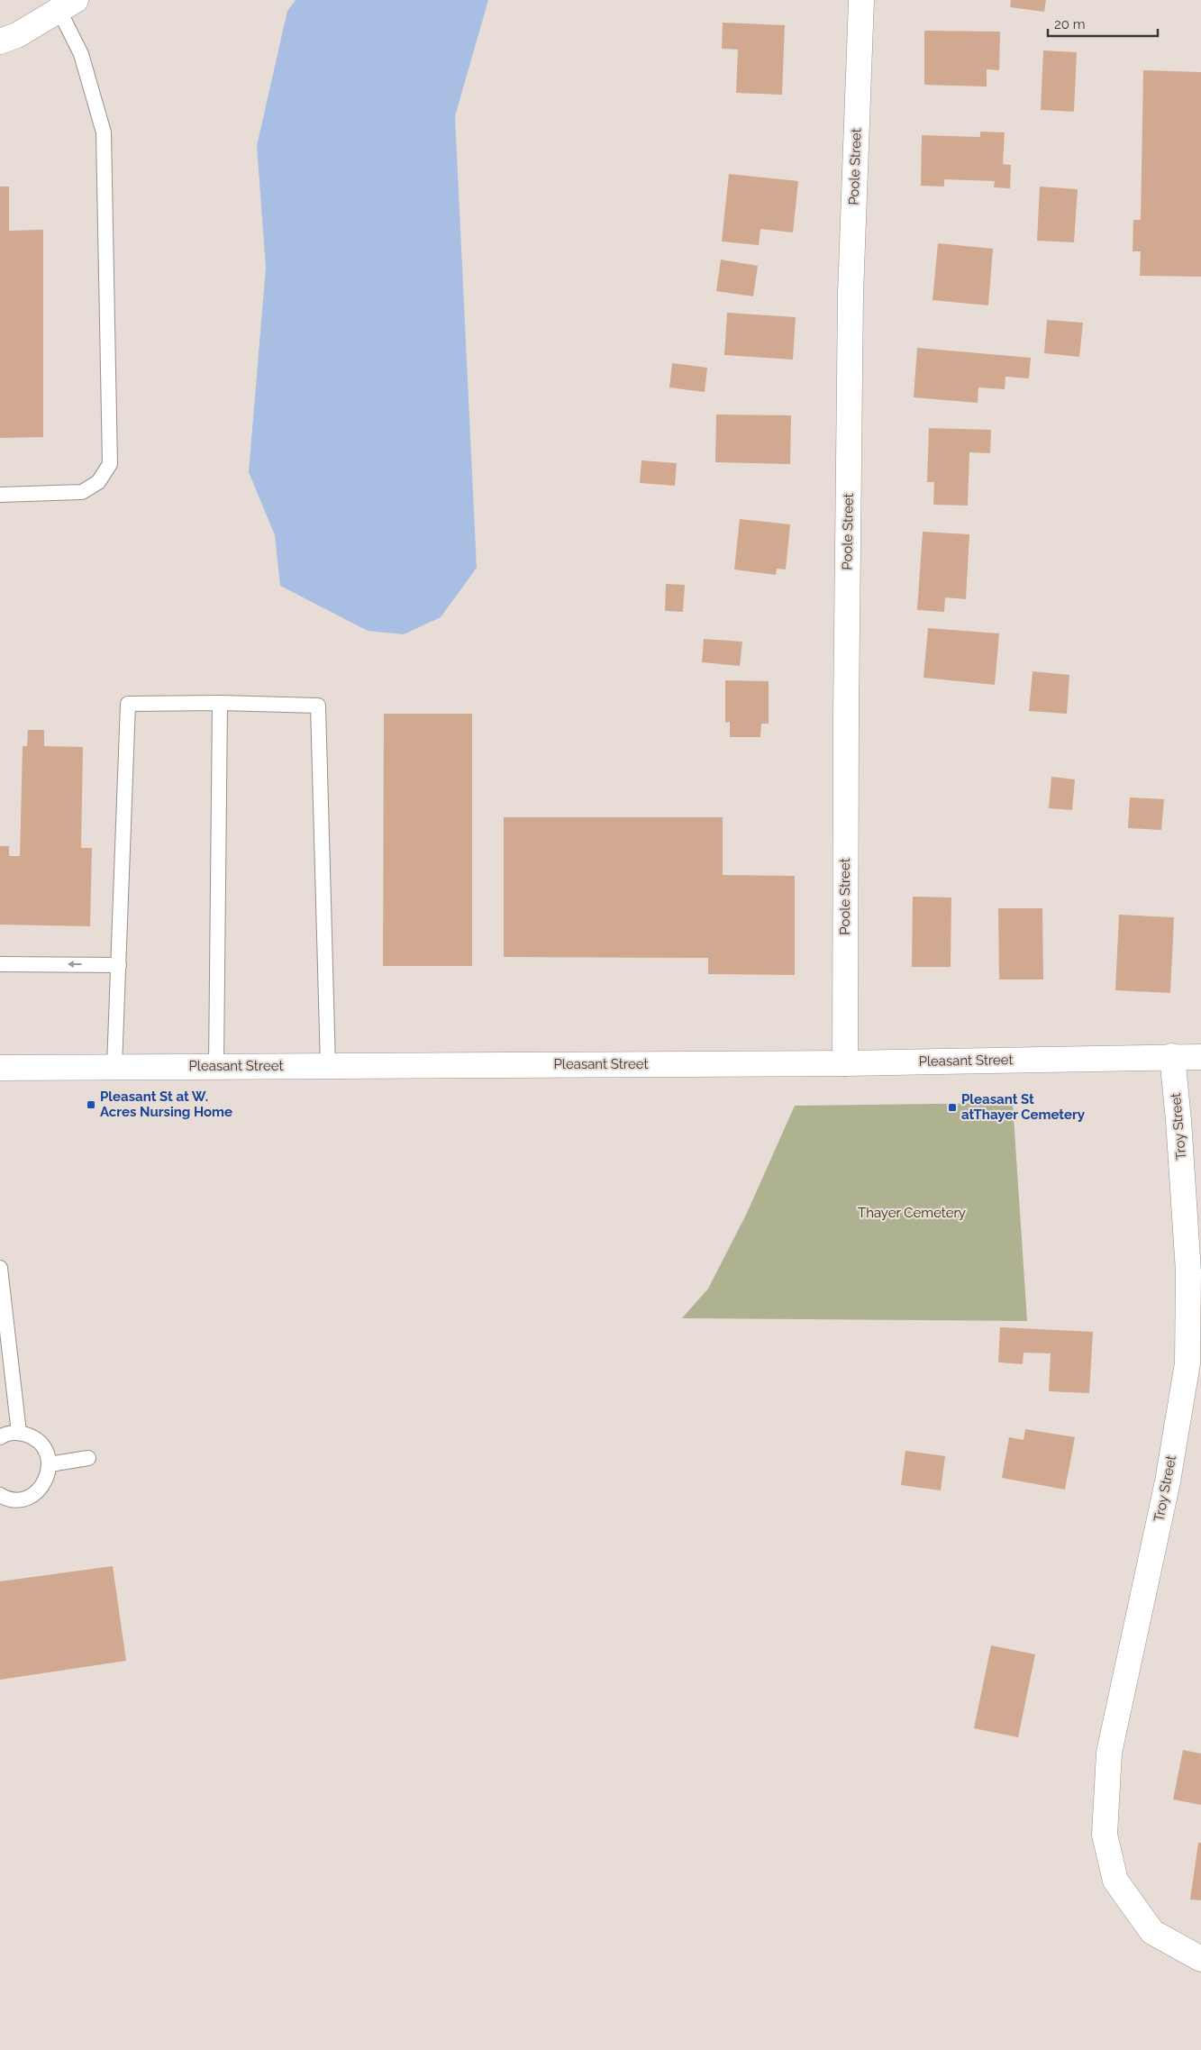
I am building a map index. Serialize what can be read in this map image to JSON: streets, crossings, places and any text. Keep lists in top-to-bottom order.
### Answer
{
  "streets": {
    "street": ["Poole Street", "Pleasant Street", "Troy Street"]
  },
  "crossings": [
    ["Poole Street", "Pleasant Street"],
    ["Pleasant Street", "Troy Street"]
  ],
  "parks": ["Thayer Cemetery"],
  "places": {
    "transit": ["Pleasant St at W. Acres Nursing Home", "Pleasant St atThayer Cemetery"]
  },
  "scale_bar": "20 m"
}
